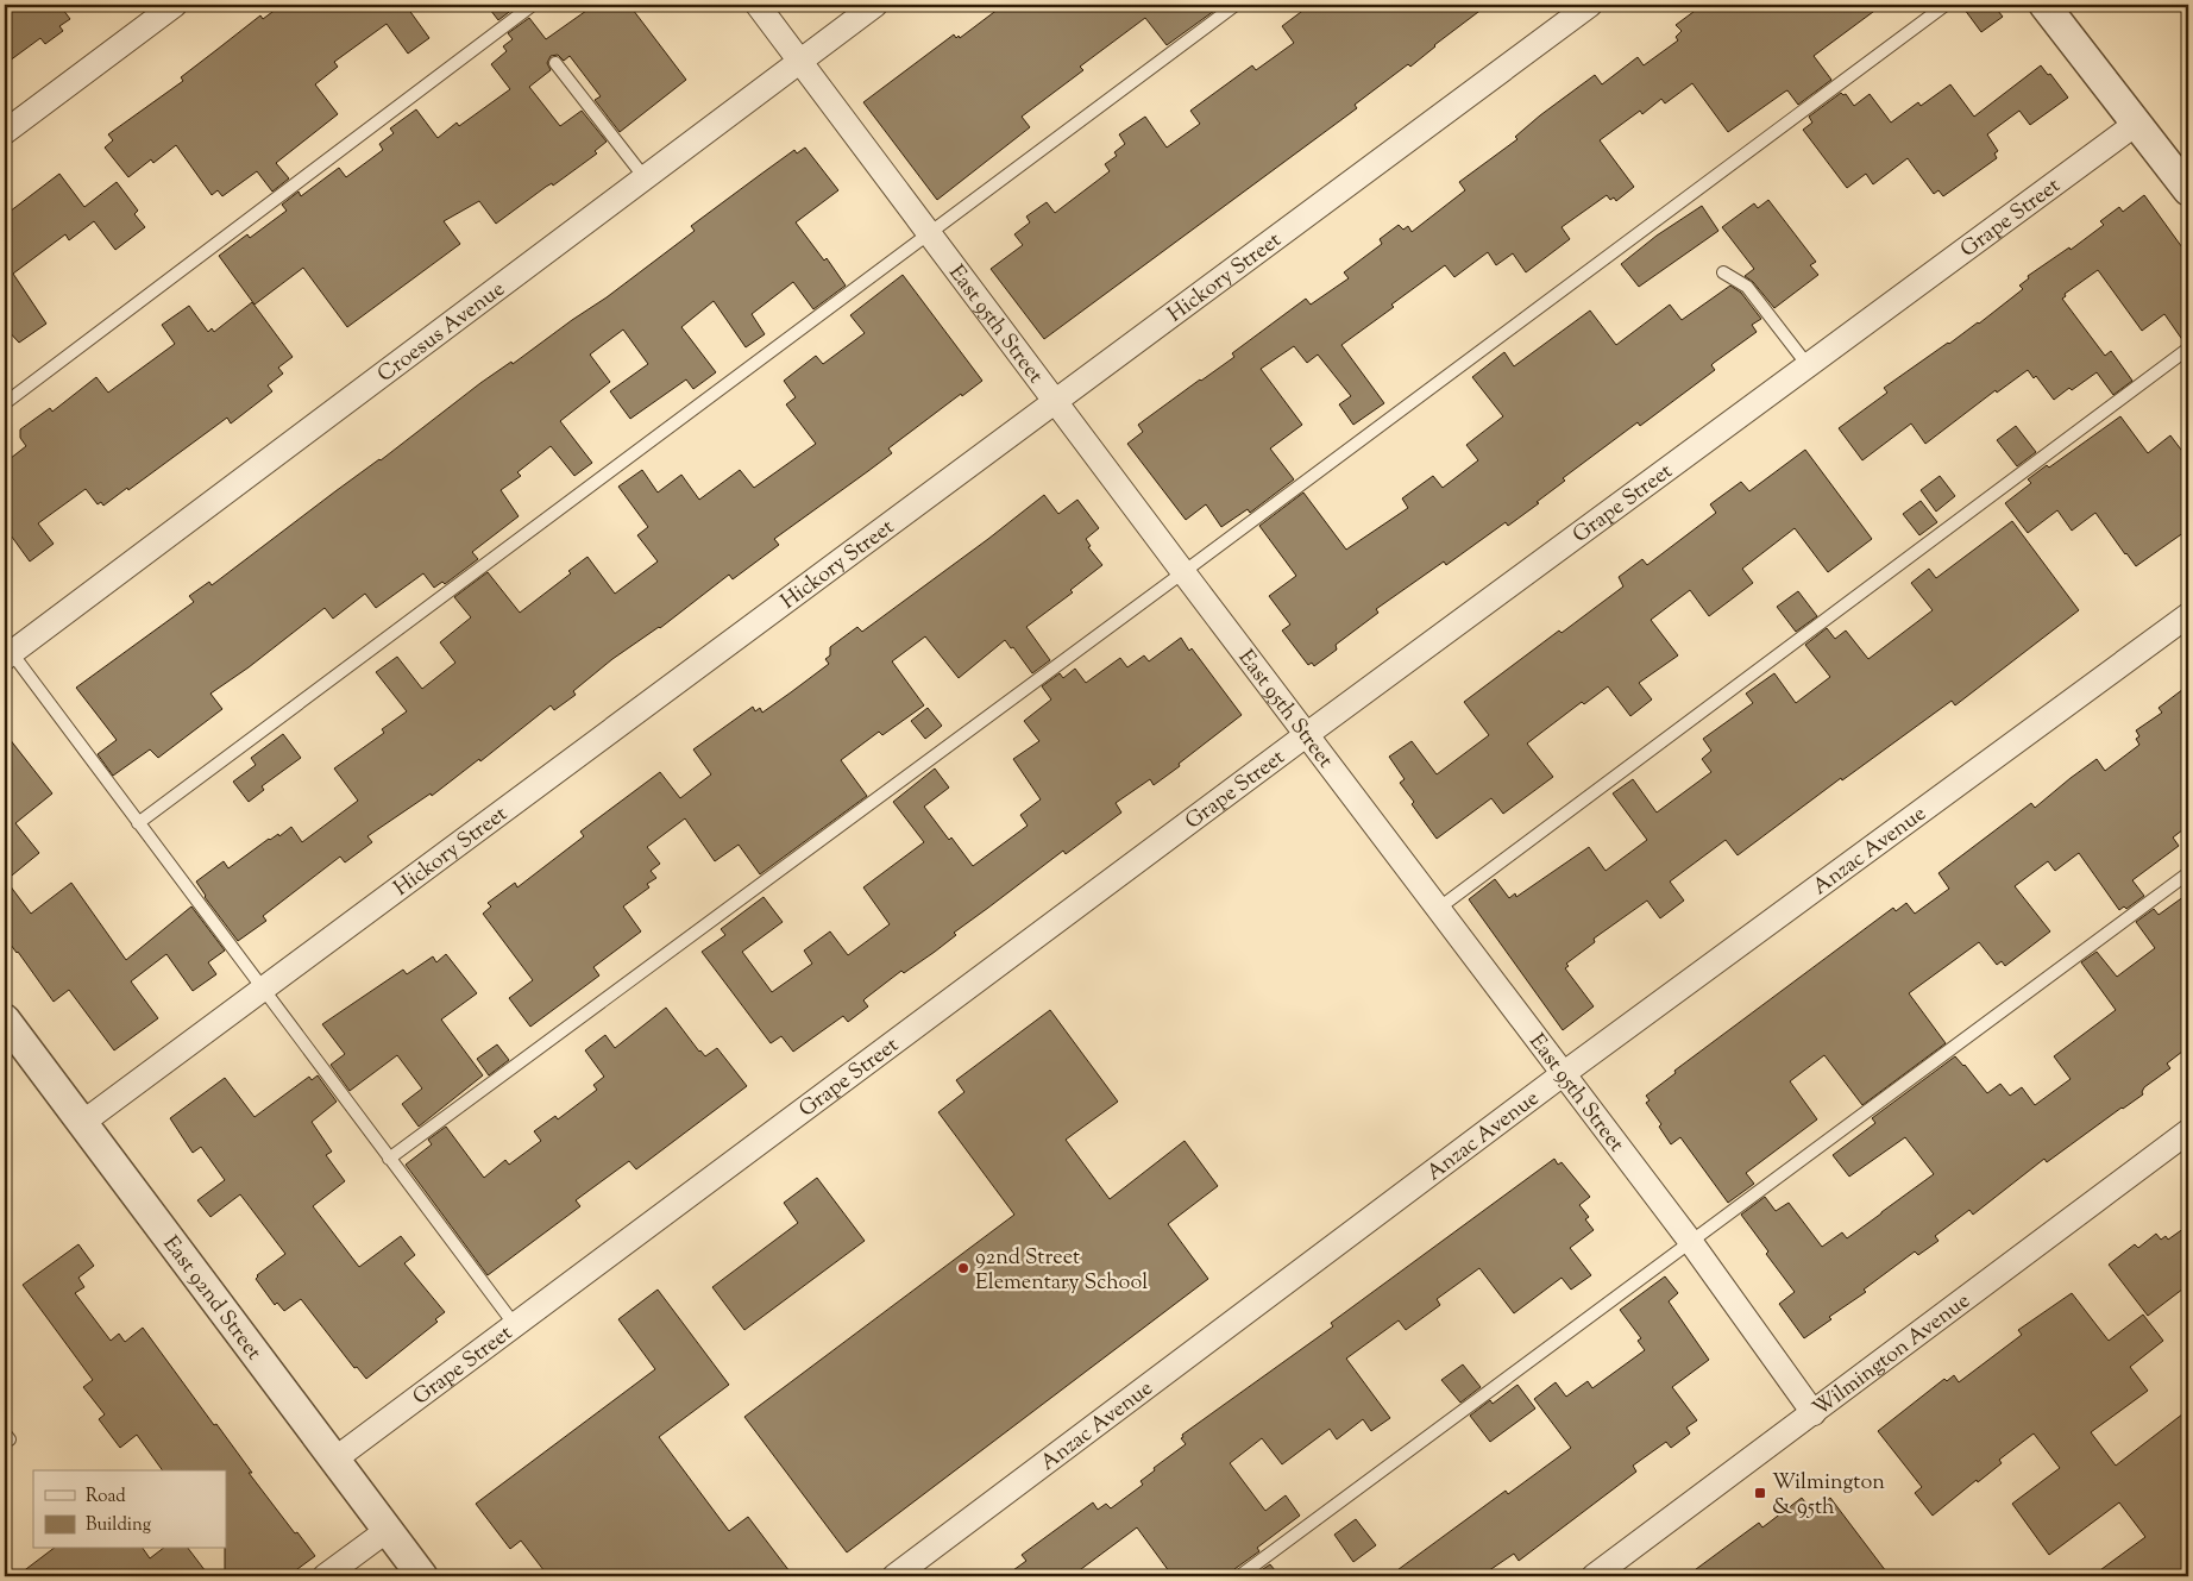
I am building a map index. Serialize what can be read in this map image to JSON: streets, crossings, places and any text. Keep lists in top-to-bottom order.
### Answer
{
  "streets": {
    "street": [
      "Grape Street",
      "Hickory Street",
      "East 95th Street",
      "Croesus Avenue",
      "Anzac Avenue",
      "East 92nd Street",
      "Wilmington Avenue"
    ]
  },
  "crossings": [
    ["Grape Street", "East 95th Street"],
    ["Grape Street", "East 92nd Street"],
    ["Hickory Street", "East 95th Street"],
    ["Hickory Street", "East 92nd Street"],
    ["East 95th Street", "Croesus Avenue"],
    ["East 95th Street", "Anzac Avenue"],
    ["East 95th Street", "Wilmington Avenue"]
  ],
  "places": {
    "other": ["92nd Street Elementary School"],
    "transit": ["Wilmington & 95th"]
  },
  "legend": ["Road", "Building"]
}
